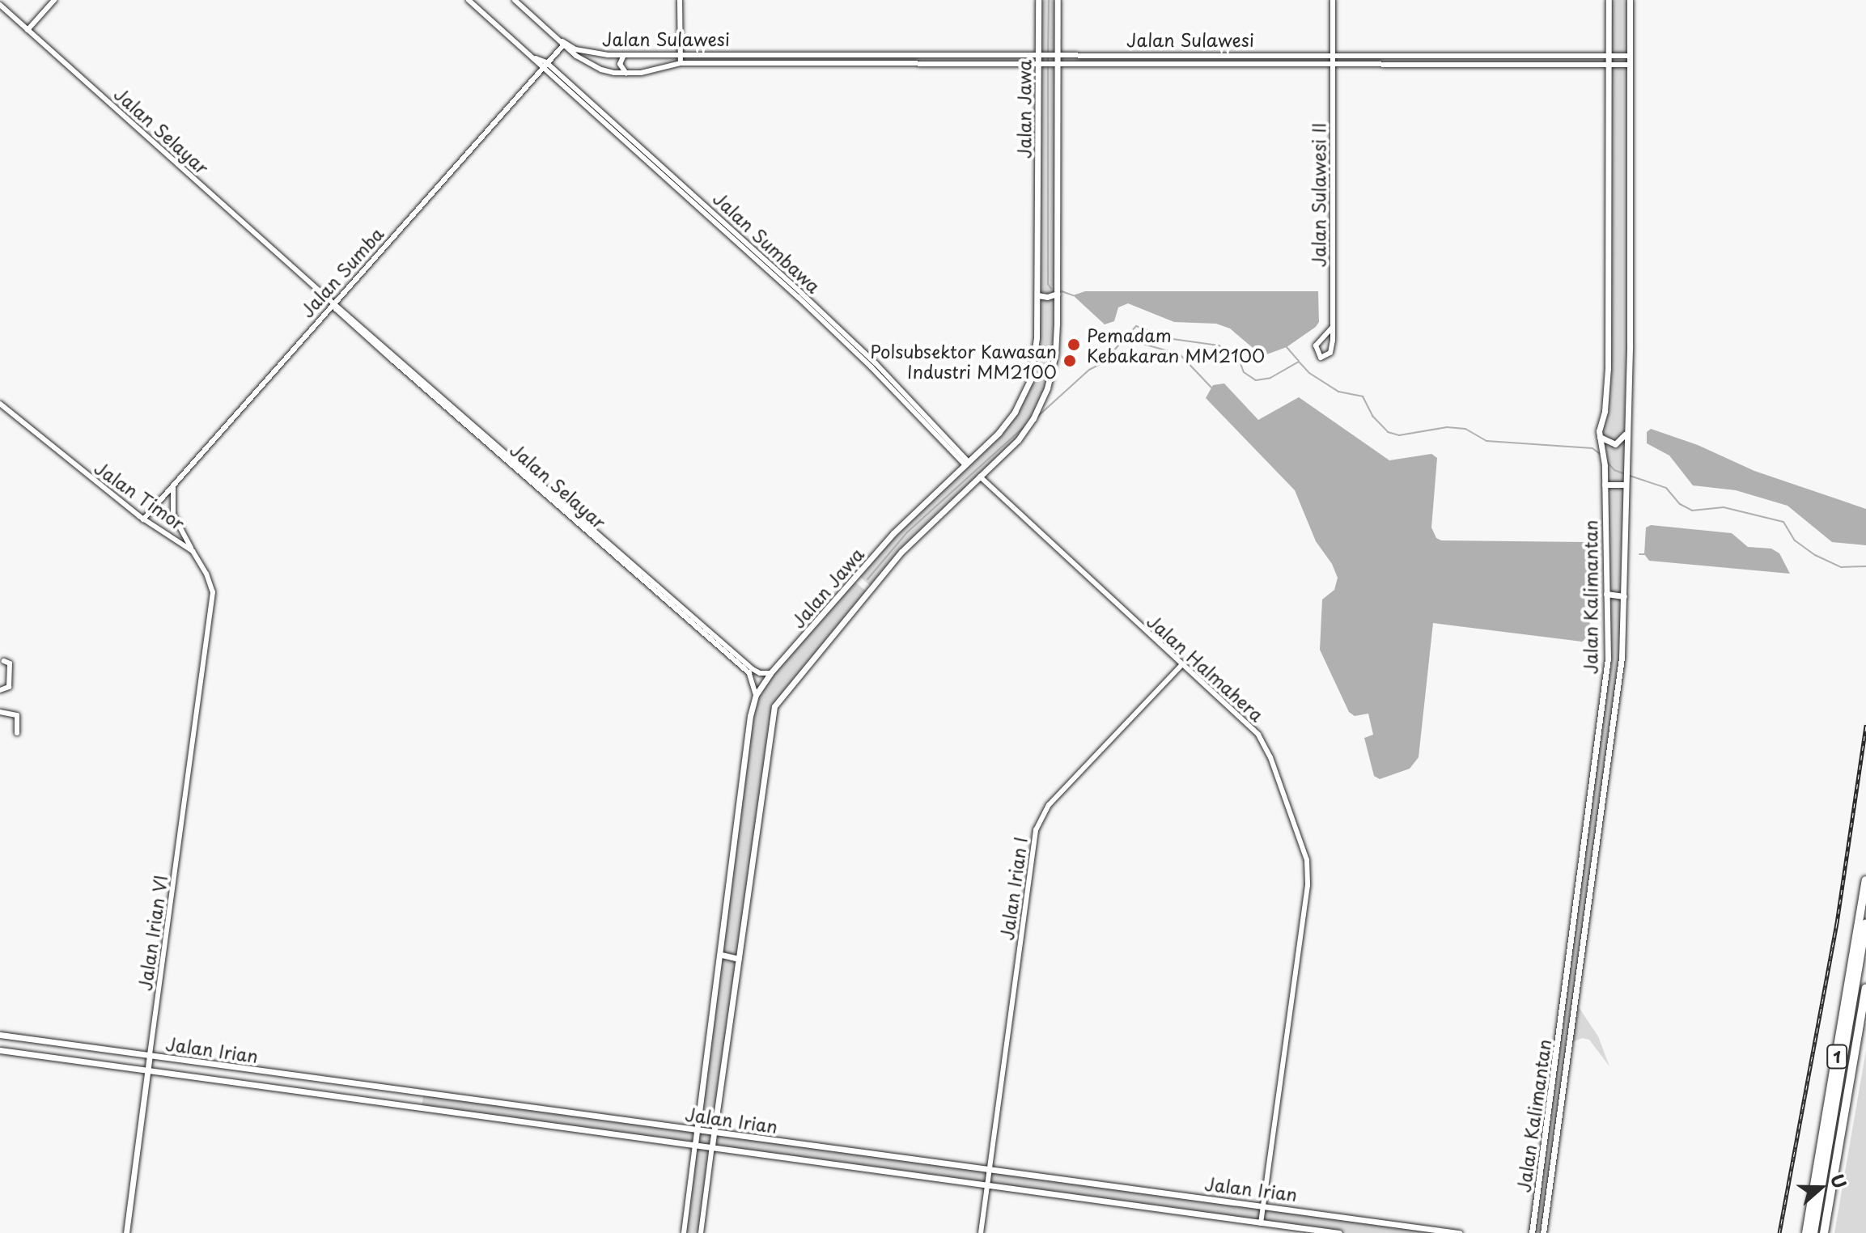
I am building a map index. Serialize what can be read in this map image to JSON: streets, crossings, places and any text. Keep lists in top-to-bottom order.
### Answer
{
  "streets": {
    "highway": ["1"],
    "street": [
      "Jalan Sulawesi",
      "Jalan Jawa",
      "Jalan Selayar",
      "Jalan Sulawesi II",
      "Jalan Sumbawa",
      "Jalan Sumba",
      "Jalan Timor",
      "Jalan Kalimantan",
      "Jalan Halmahera",
      "Jalan Irian I",
      "Jalan Irian VI",
      "Jalan Irian"
    ]
  },
  "crossings": [
    ["Jalan Sulawesi", "Jalan Jawa"],
    ["Jalan Sulawesi", "Jalan Sulawesi II"],
    ["Jalan Sulawesi", "Jalan Sumba"],
    ["Jalan Sulawesi", "Jalan Kalimantan"],
    ["Jalan Jawa", "Jalan Selayar"],
    ["Jalan Jawa", "Jalan Sumbawa"],
    ["Jalan Jawa", "Jalan Halmahera"],
    ["Jalan Jawa", "Jalan Irian"],
    ["Jalan Selayar", "Jalan Sumba"],
    ["Jalan Sumbawa", "Jalan Sumba"],
    ["Jalan Sumba", "Jalan Timor"],
    ["Jalan Timor", "Jalan Irian VI"],
    ["Jalan Halmahera", "Jalan Irian I"],
    ["Jalan Halmahera", "Jalan Irian"],
    ["Jalan Irian I", "Jalan Irian"],
    ["Jalan Irian VI", "Jalan Irian"]
  ],
  "places": ["Pemadam Kebakaran MM2100", "Polsubsektor Kawasan Industri MM2100"],
  "north": "right"
}
